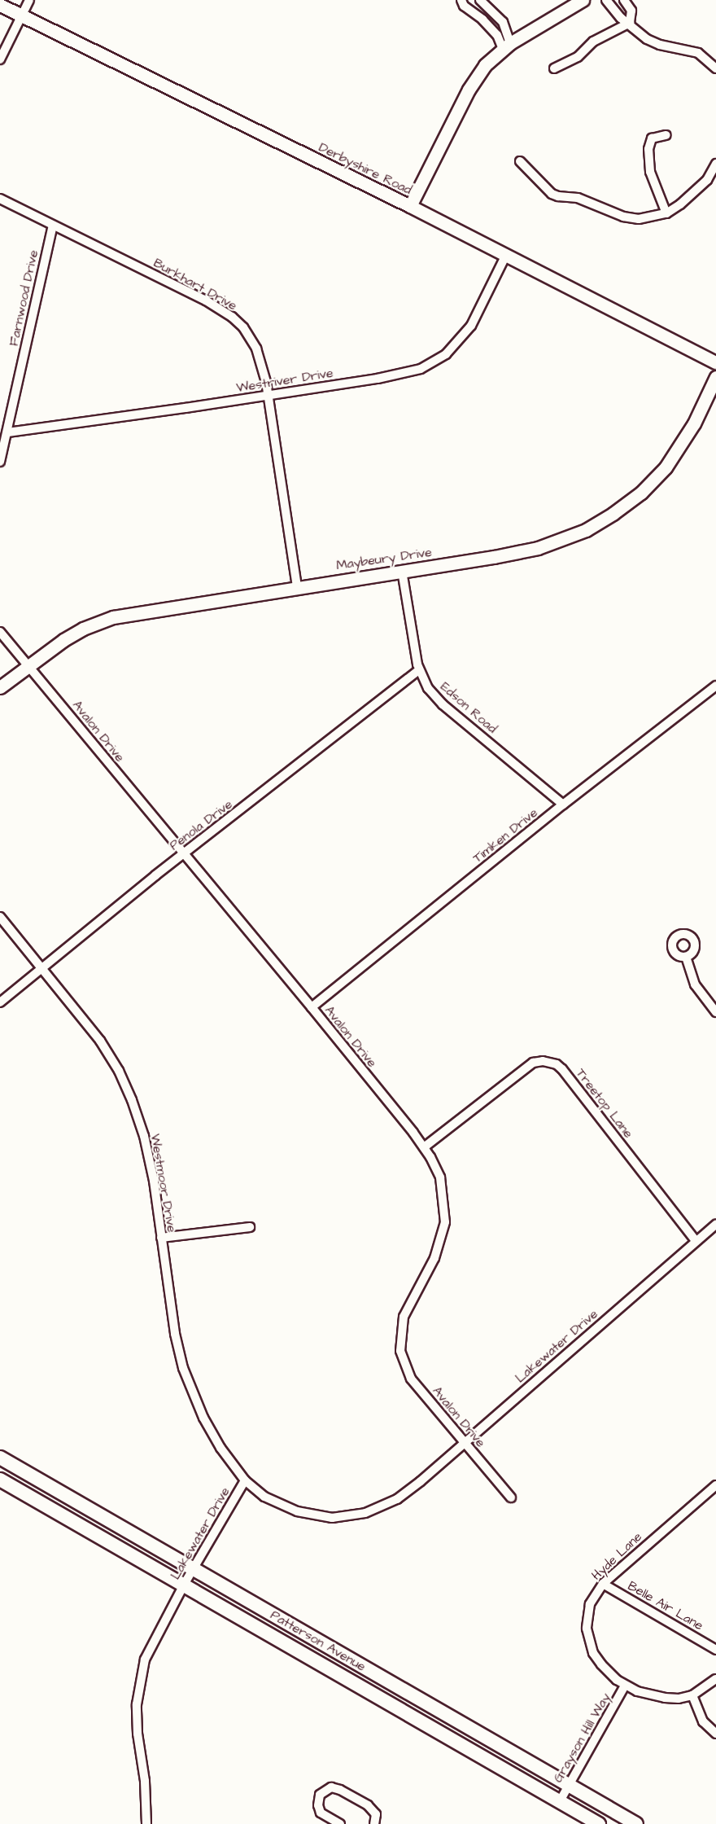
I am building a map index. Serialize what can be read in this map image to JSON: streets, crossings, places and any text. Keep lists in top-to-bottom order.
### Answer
{
  "streets": {
    "main road": ["Patterson Avenue"],
    "street": [
      "Derbyshire Road",
      "Burkhart Drive",
      "Farnwood Drive",
      "Westriver Drive",
      "Maybeury Drive",
      "Edson Road",
      "Avalon Drive",
      "Penola Drive",
      "Timken Drive",
      "Treetop Lane",
      "Westmoor Drive",
      "Lakewater Drive",
      "Hyde Lane",
      "Belle Air Lane",
      "Grayson Hill Way"
    ]
  },
  "crossings": [
    ["Derbyshire Road", "Westriver Drive"],
    ["Burkhart Drive", "Farnwood Drive"],
    ["Burkhart Drive", "Westriver Drive"],
    ["Burkhart Drive", "Maybeury Drive"],
    ["Farnwood Drive", "Westriver Drive"],
    ["Maybeury Drive", "Edson Road"],
    ["Maybeury Drive", "Avalon Drive"],
    ["Edson Road", "Penola Drive"],
    ["Edson Road", "Timken Drive"],
    ["Avalon Drive", "Penola Drive"],
    ["Avalon Drive", "Timken Drive"],
    ["Avalon Drive", "Treetop Lane"],
    ["Avalon Drive", "Lakewater Drive"],
    ["Penola Drive", "Westmoor Drive"],
    ["Treetop Lane", "Lakewater Drive"],
    ["Westmoor Drive", "Lakewater Drive"],
    ["Lakewater Drive", "Patterson Avenue"],
    ["Hyde Lane", "Belle Air Lane"],
    ["Hyde Lane", "Grayson Hill Way"],
    ["Patterson Avenue", "Grayson Hill Way"]
  ]
}
